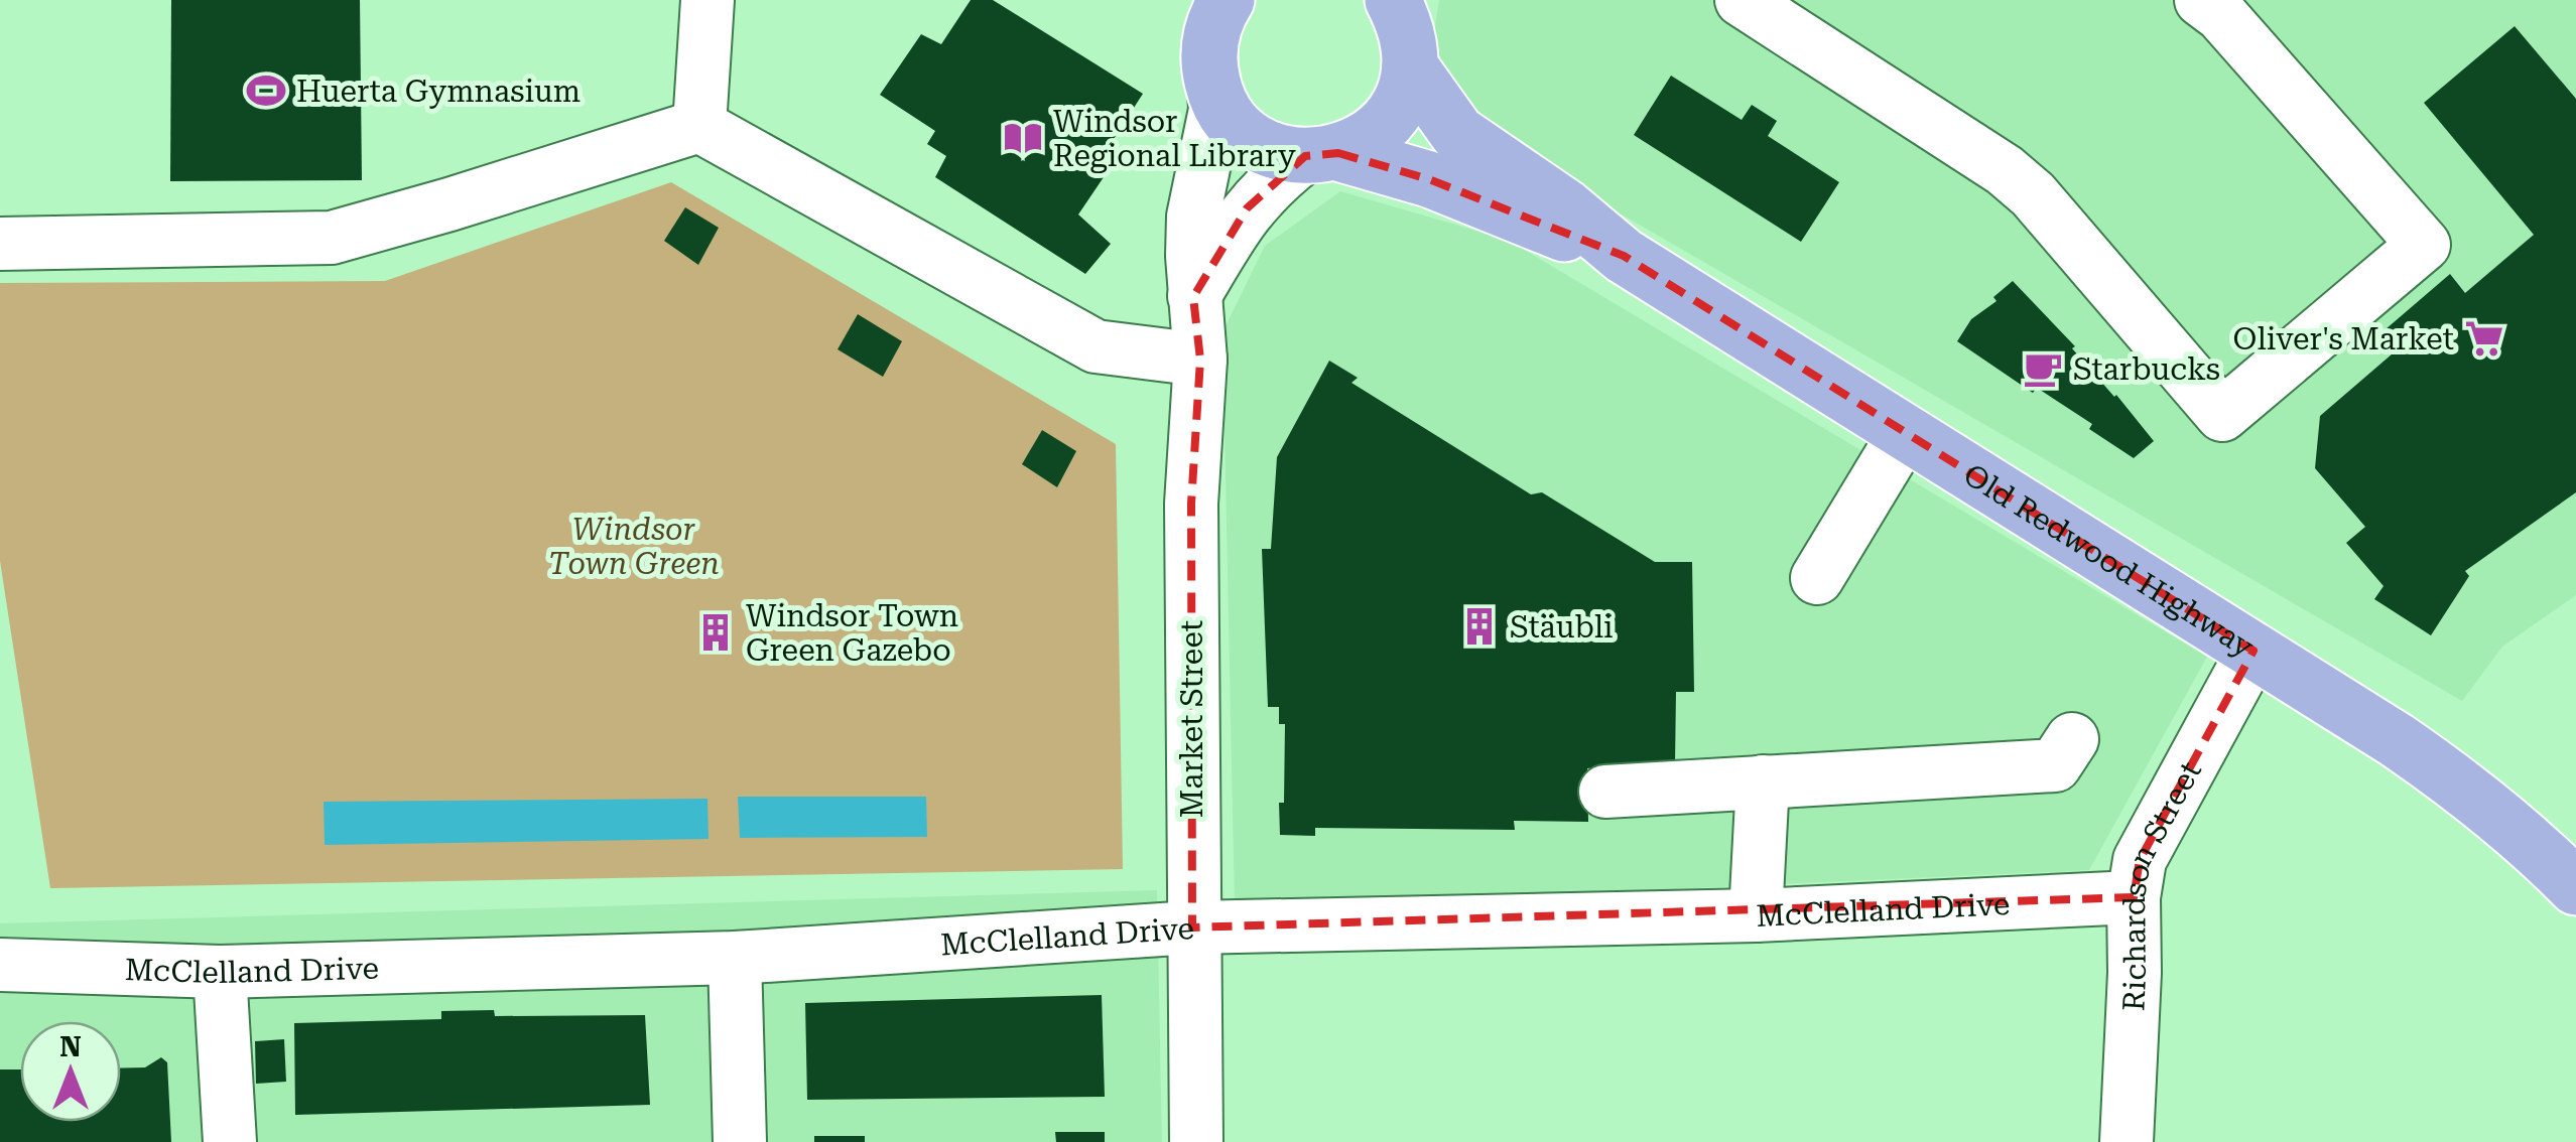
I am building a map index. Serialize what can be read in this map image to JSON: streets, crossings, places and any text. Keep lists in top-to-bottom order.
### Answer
{
  "streets": {
    "main road": ["Old Redwood Highway"],
    "street": ["Market Street", "Richardson Street", "McClelland Drive"]
  },
  "crossings": [
    ["Old Redwood Highway", "Market Street"],
    ["Old Redwood Highway", "Richardson Street"],
    ["Market Street", "McClelland Drive"],
    ["Richardson Street", "McClelland Drive"]
  ],
  "parks": ["Windsor Town Green"],
  "places": {
    "sports": ["Huerta Gymnasium"],
    "library": ["Windsor Regional Library"],
    "supermarket": ["Oliver's Market"],
    "cafe": ["Starbucks"],
    "building": ["Stäubli", "Windsor Town Green Gazebo"]
  },
  "north": "top"
}
